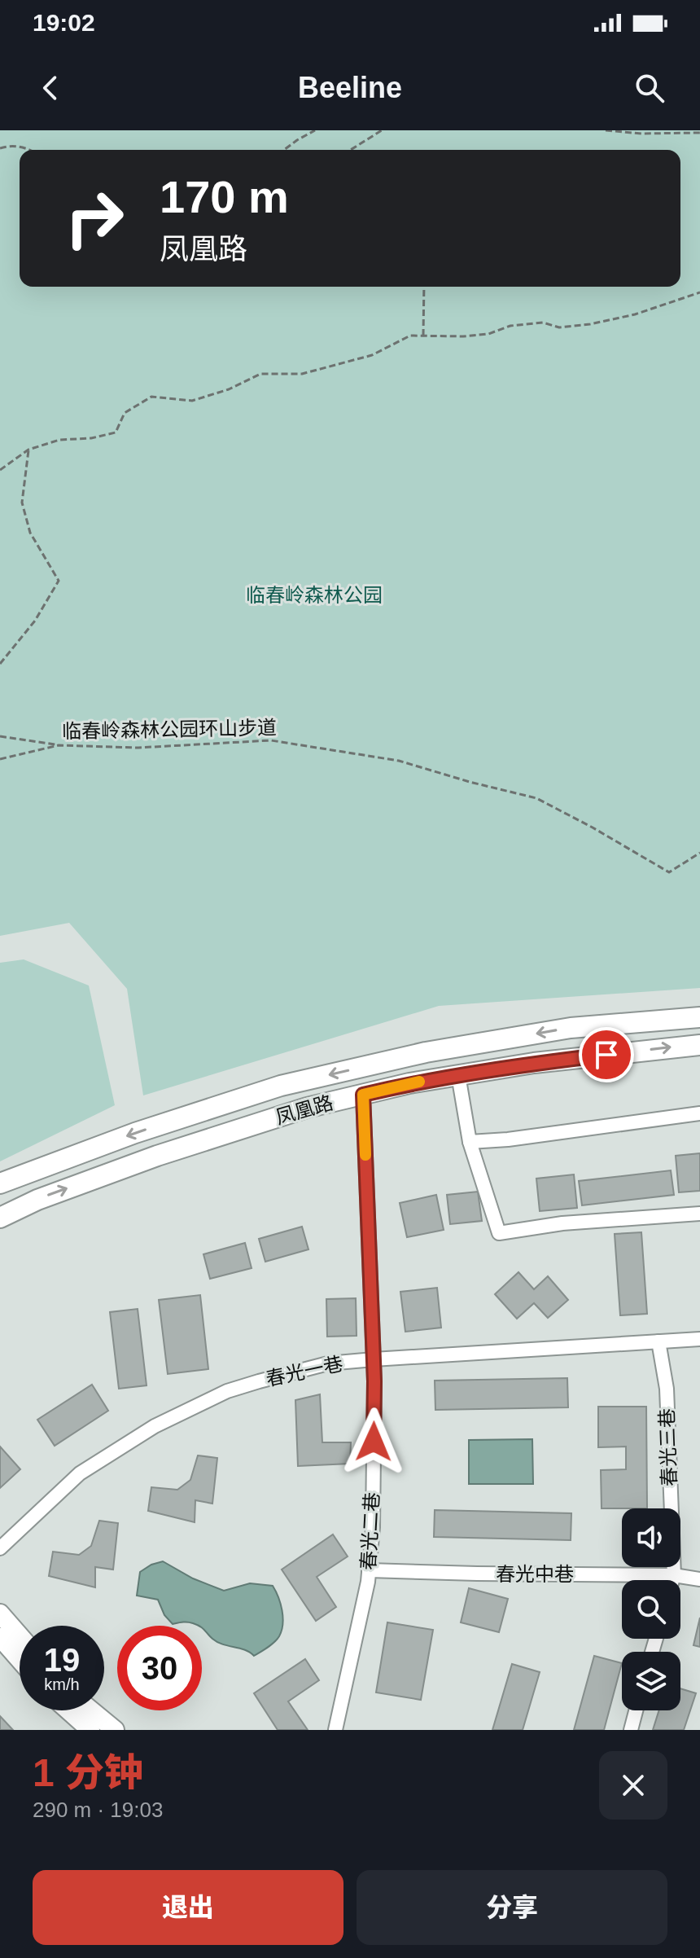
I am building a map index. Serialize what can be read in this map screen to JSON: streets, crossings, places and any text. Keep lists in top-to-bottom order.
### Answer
{
  "streets": {
    "highway": ["凤凰路"],
    "street": [
      "春光一巷",
      "春光三巷",
      "春光二巷",
      "春光中巷"
    ],
    "path": ["临春岭森林公园环山步道"]
  },
  "crossings": [
    ["凤凰路", "春光二巷"],
    ["春光一巷", "春光三巷"],
    ["春光一巷", "春光二巷"],
    ["春光三巷", "春光中巷"],
    ["春光二巷", "春光中巷"]
  ],
  "parks": ["临春岭森林公园"],
  "page": {
    "status": "19:02",
    "header": "Beeline",
    "turn": ["170 m", "凤凰路"],
    "speed": "19 km/h",
    "limit": "30",
    "heading": ["1 分钟", "290 m · 19:03"],
    "buttons": ["退出", "分享"]
  }
}
